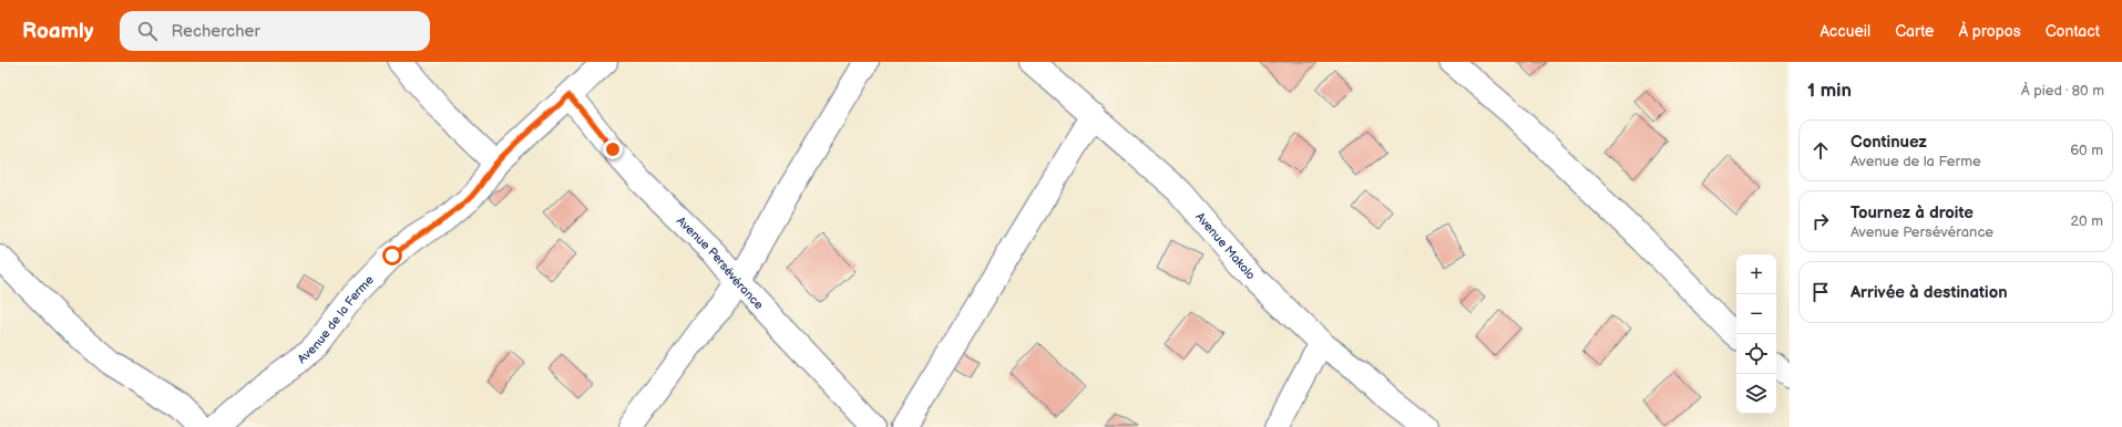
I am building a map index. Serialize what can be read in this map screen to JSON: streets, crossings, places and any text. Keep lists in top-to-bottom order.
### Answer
{
  "streets": {
    "street": ["Avenue Makolo", "Avenue Persévérance", "Avenue de la Ferme"]
  },
  "crossings": [
    ["Avenue Persévérance", "Avenue de la Ferme"]
  ],
  "page": {
    "header": "Roamly",
    "search": "Rechercher",
    "nav": [
      "Accueil",
      "Carte",
      "À propos",
      "Contact"
    ],
    "heading": ["1 min", "À pied · 80 m"],
    "list": [
      ["Continuez", "Avenue de la Ferme", "60 m"],
      ["Tournez à droite", "Avenue Persévérance", "20 m"],
      "Arrivée à destination"
    ],
    "map_buttons": ["+", "−"]
  }
}
